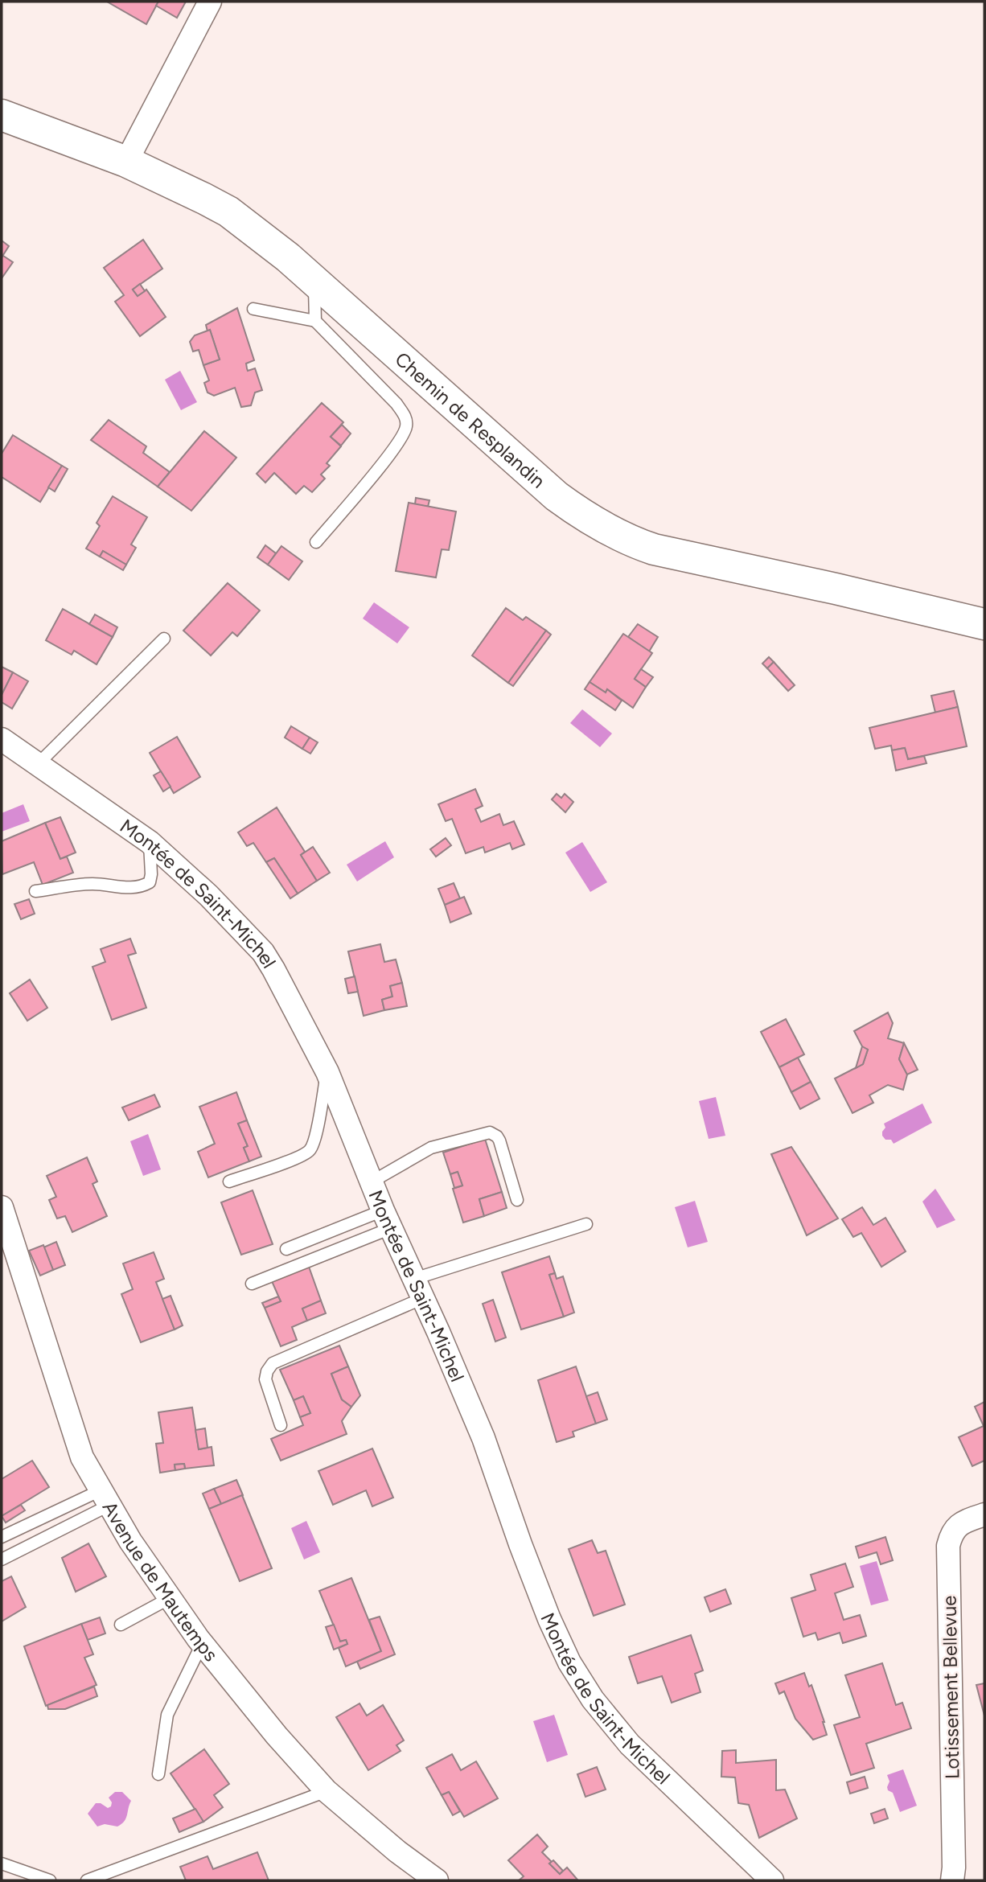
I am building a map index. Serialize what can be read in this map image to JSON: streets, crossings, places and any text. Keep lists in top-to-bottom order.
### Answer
{
  "streets": {
    "street": [
      "Chemin de Resplandin",
      "Montée de Saint-Michel",
      "Avenue de Mautemps",
      "Lotissement Bellevue"
    ]
  }
}
